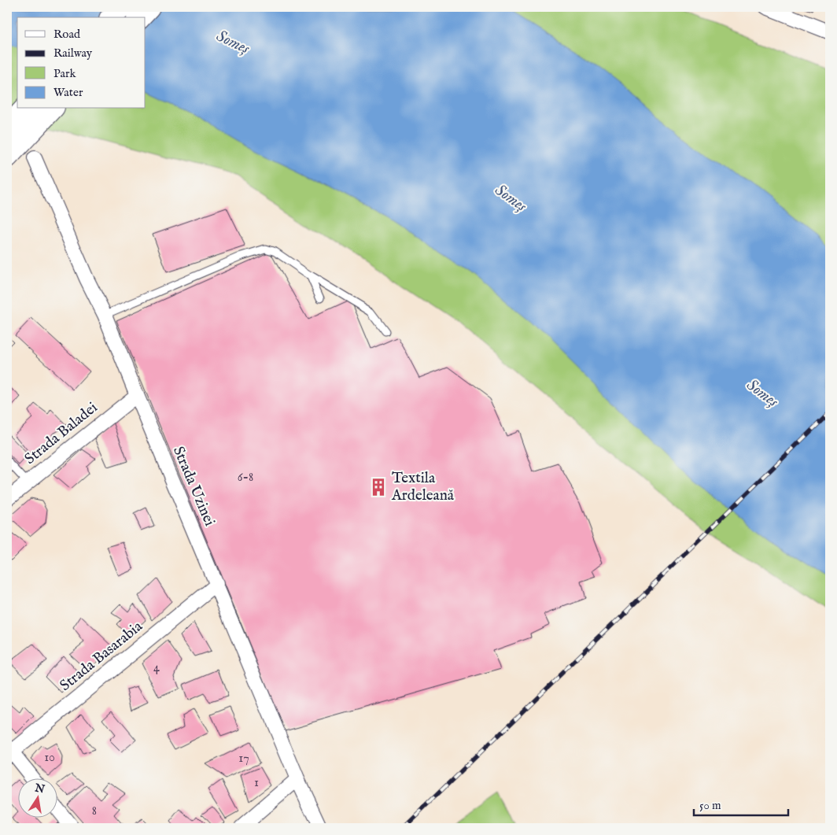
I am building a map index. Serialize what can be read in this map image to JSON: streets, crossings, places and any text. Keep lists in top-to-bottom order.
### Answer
{
  "streets": {
    "street": ["Strada Baladei", "Strada Uzinei", "Strada Basarabia"]
  },
  "crossings": [
    ["Strada Baladei", "Strada Uzinei"],
    ["Strada Uzinei", "Strada Basarabia"]
  ],
  "water": ["Someș"],
  "places": {
    "building": ["Textila Ardeleană"]
  },
  "house_numbers": [
    "6-8",
    "4",
    "10",
    "17",
    "1",
    "8"
  ],
  "legend": [
    "Road",
    "Railway",
    "Park",
    "Water"
  ],
  "scale_bar": "50 m",
  "north": "top"
}
